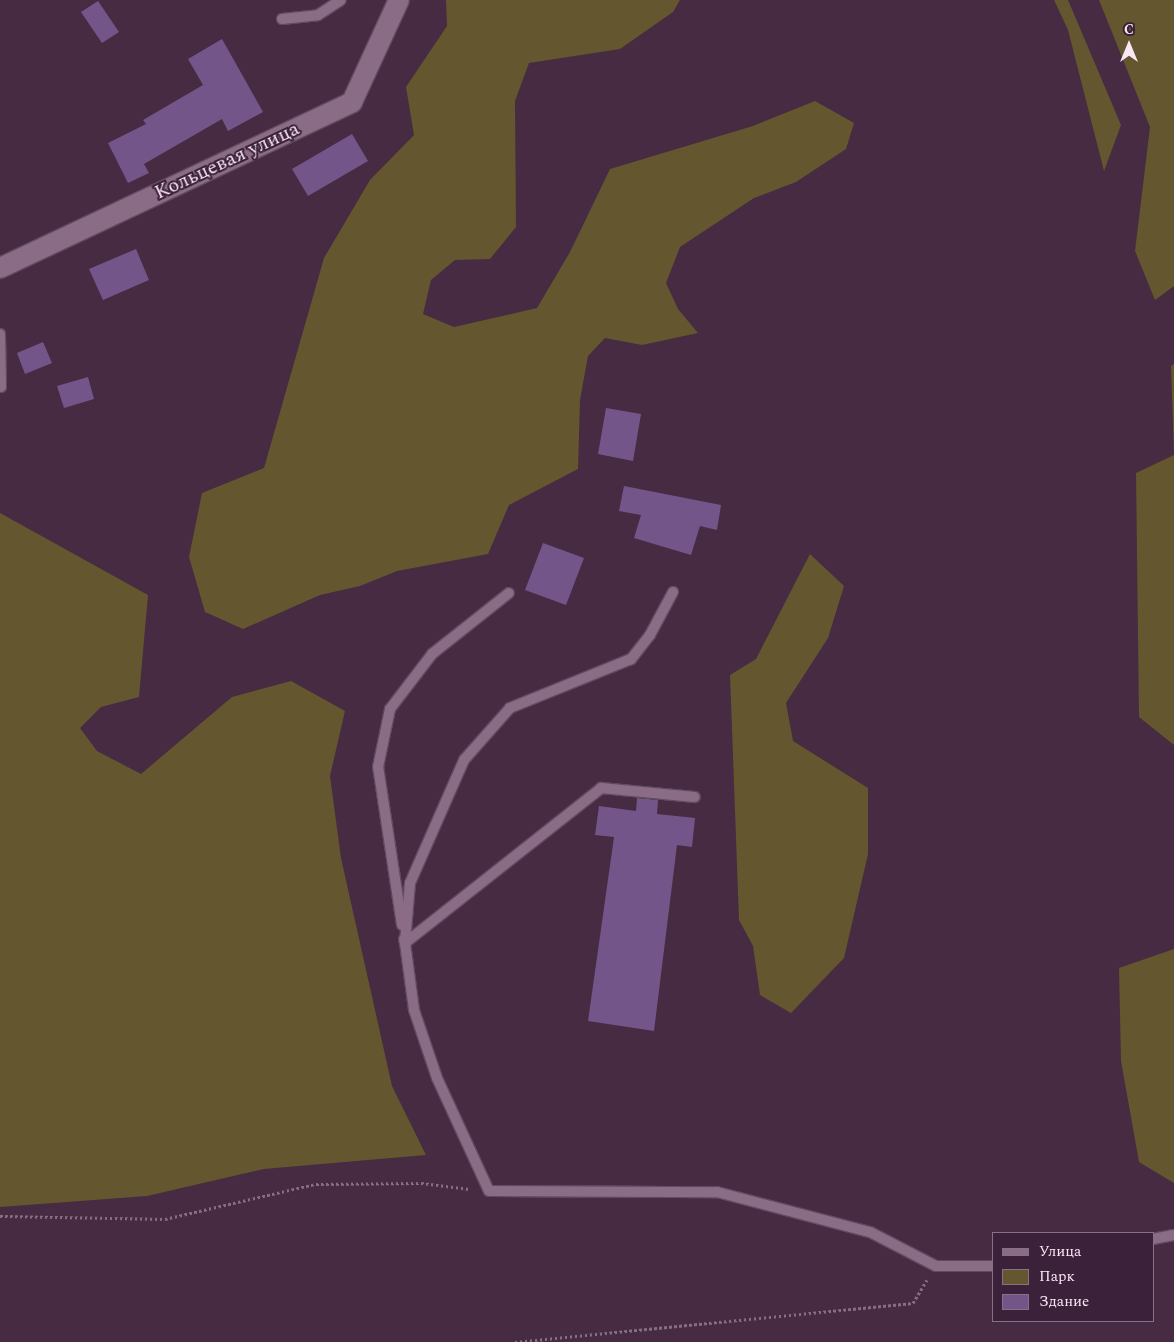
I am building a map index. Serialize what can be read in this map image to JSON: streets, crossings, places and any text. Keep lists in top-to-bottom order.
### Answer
{
  "streets": {
    "street": ["Кольцевая улица"]
  },
  "legend": ["Улица", "Парк", "Здание"],
  "north": "top"
}
